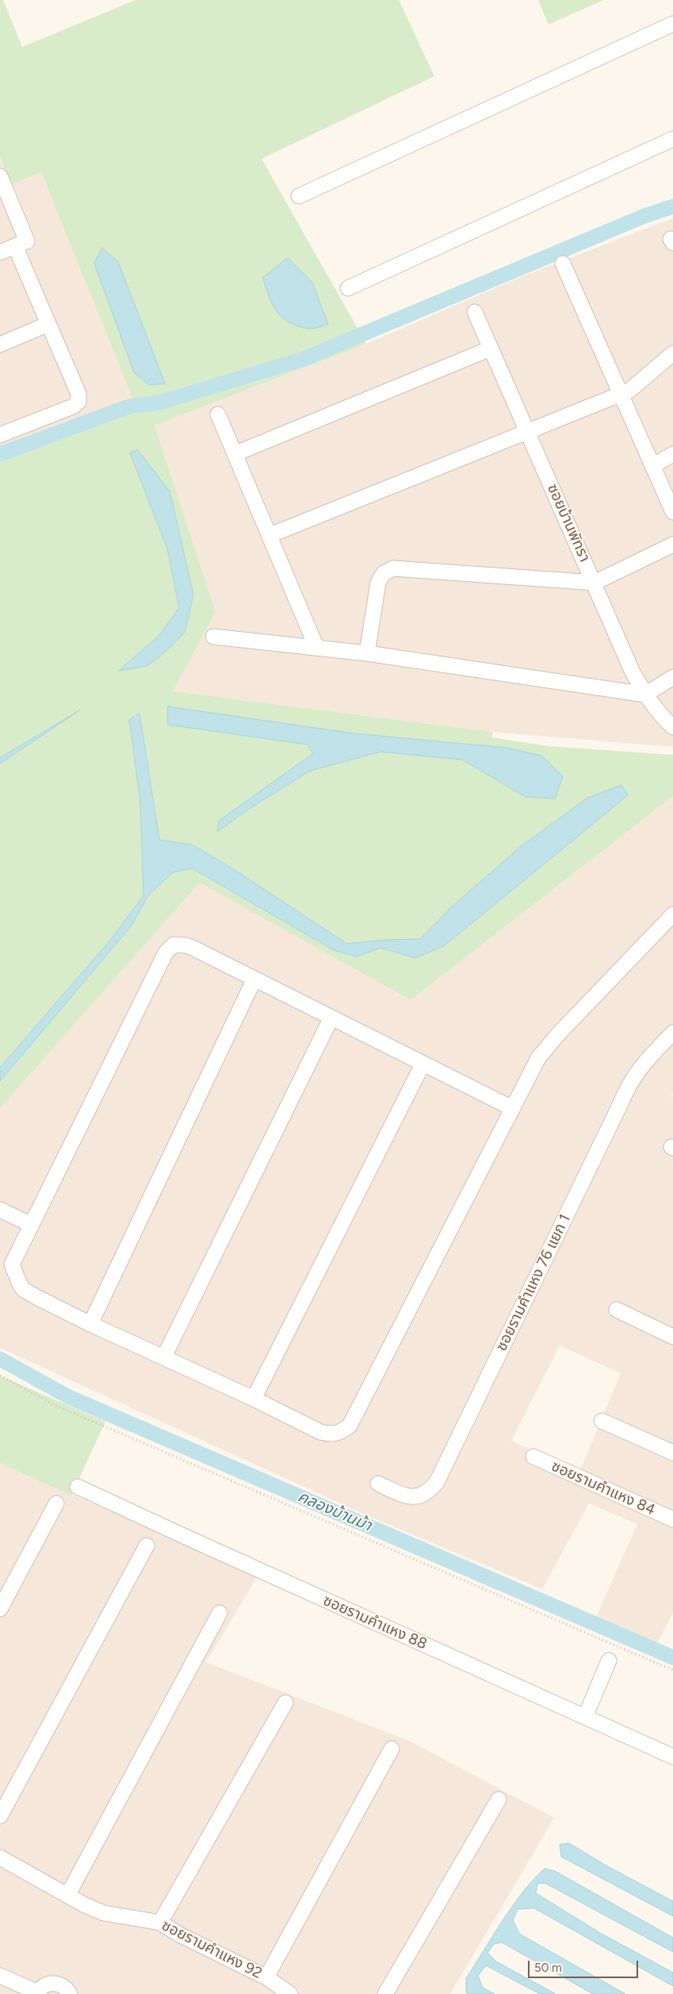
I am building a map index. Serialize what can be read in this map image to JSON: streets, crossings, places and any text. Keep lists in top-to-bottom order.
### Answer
{
  "streets": {
    "street": [
      "ซอยบ้านพัทรา",
      "ซอยรามคำแหง 76 แยก 1",
      "ซอยรามคำแหง 84",
      "ซอยรามคำแหง 88",
      "ซอยรามคําแหง 92"
    ]
  },
  "water": ["คลองบ้านม้า"],
  "scale_bar": "50 m"
}
